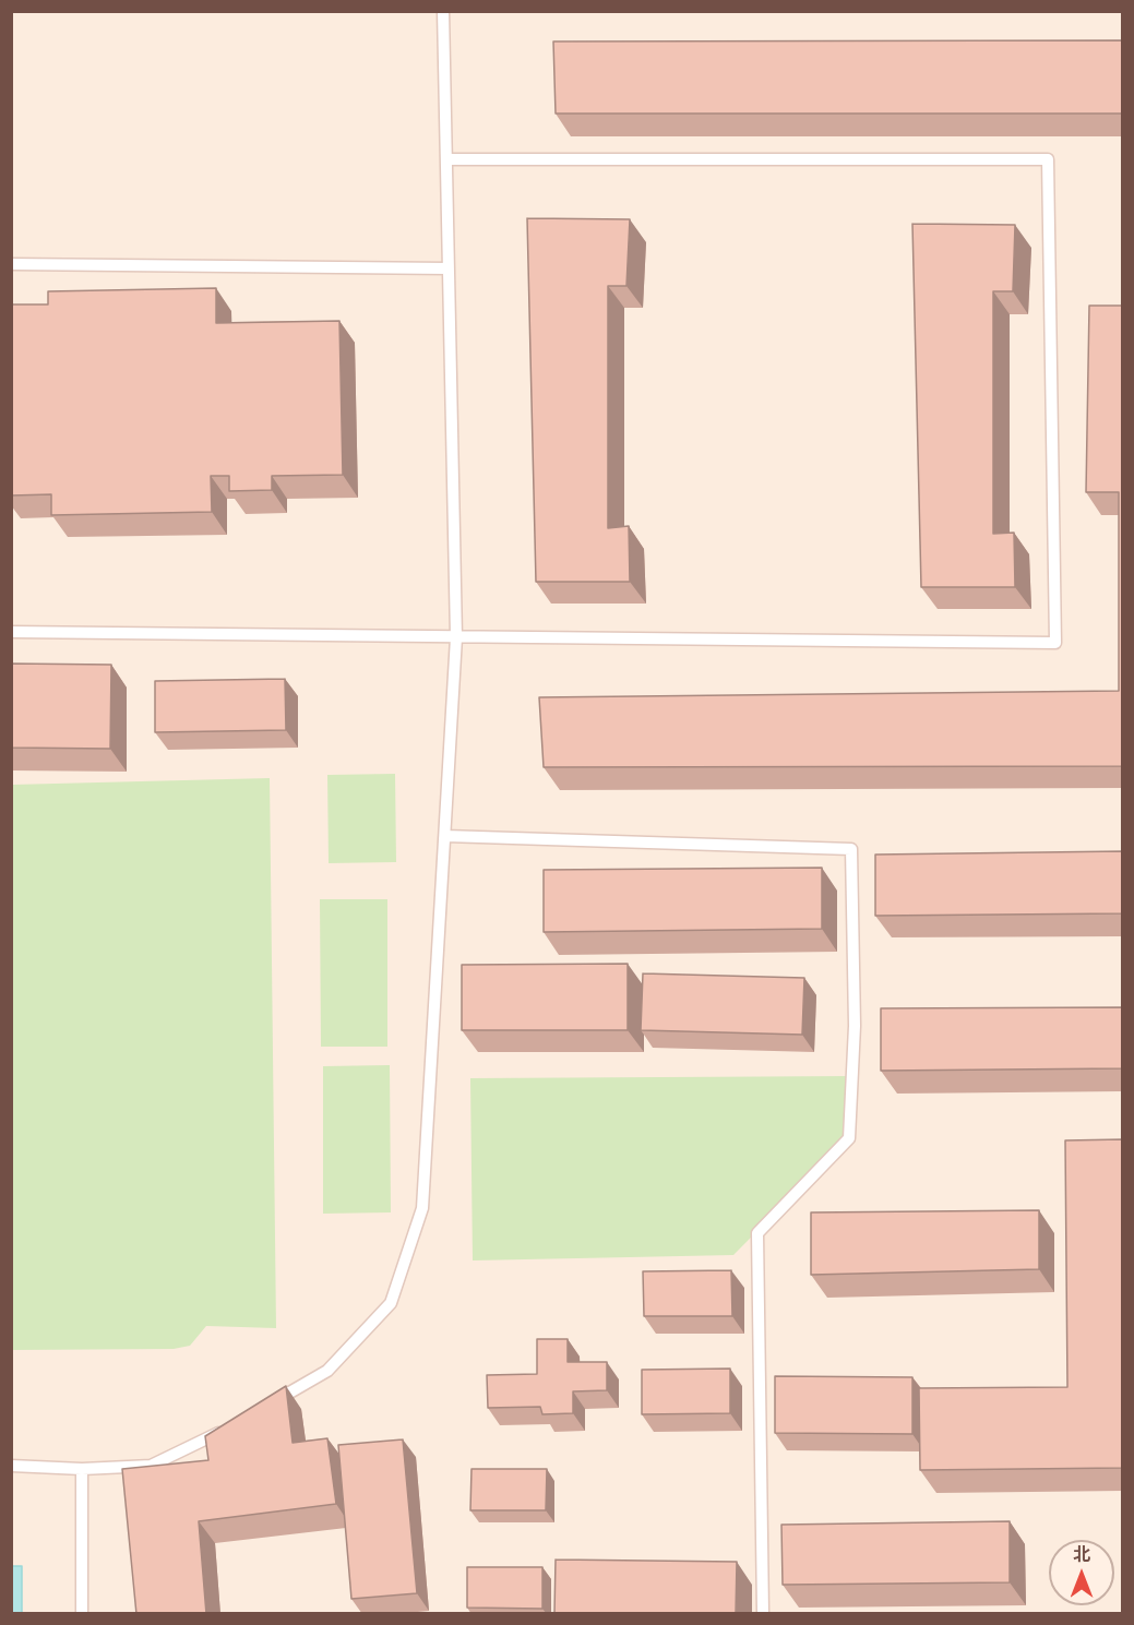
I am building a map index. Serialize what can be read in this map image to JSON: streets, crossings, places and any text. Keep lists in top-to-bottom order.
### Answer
{
  "north": "top"
}
